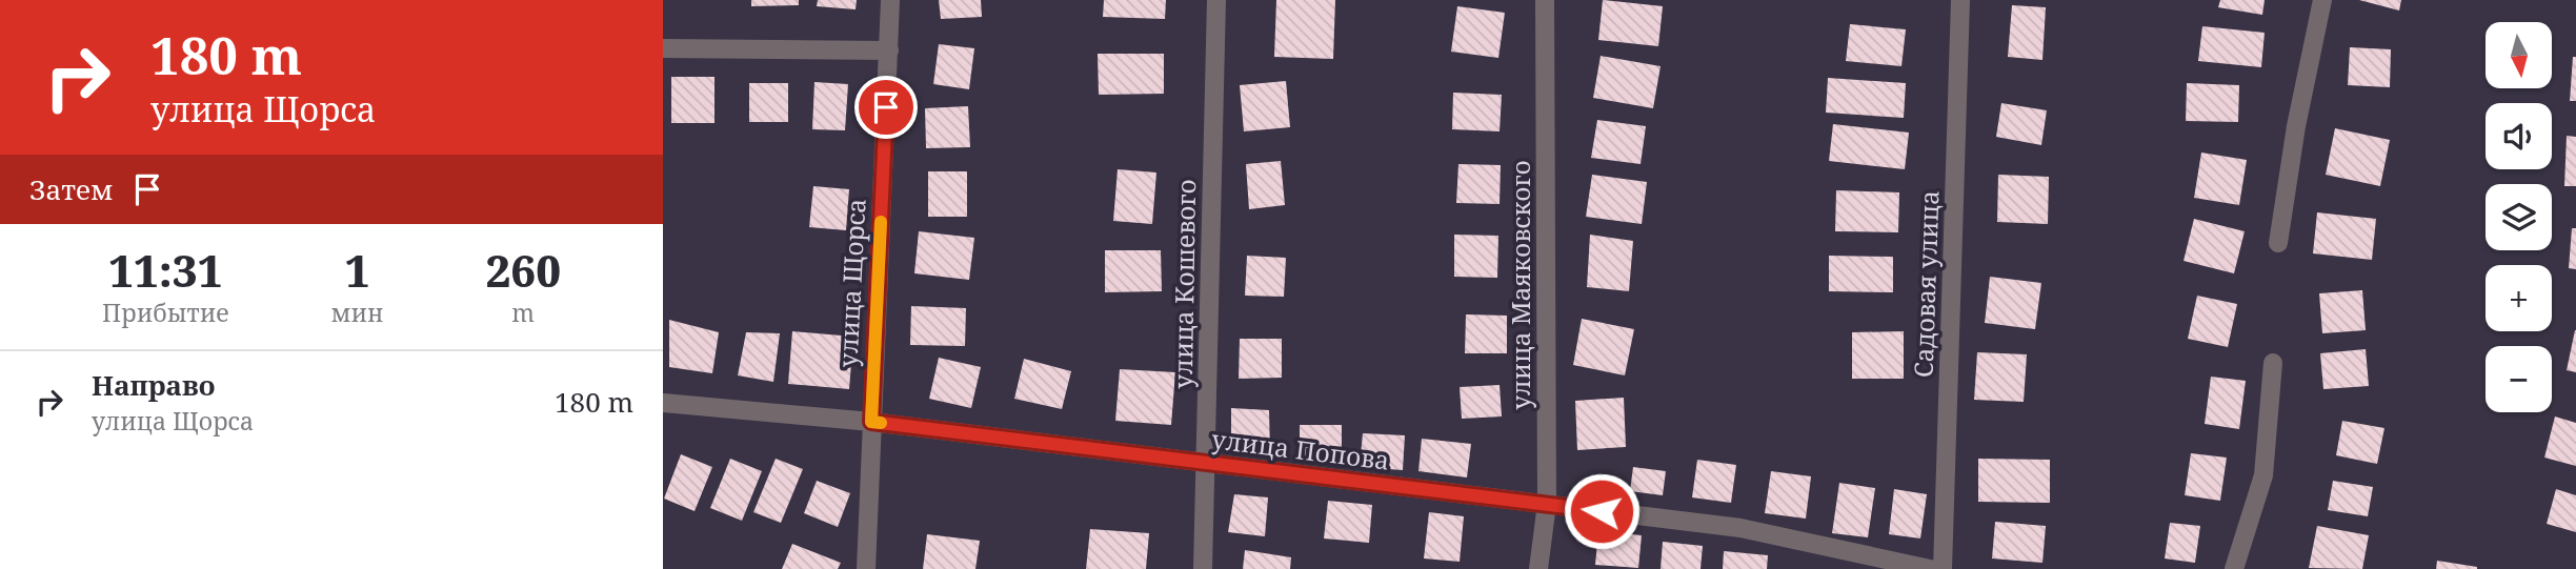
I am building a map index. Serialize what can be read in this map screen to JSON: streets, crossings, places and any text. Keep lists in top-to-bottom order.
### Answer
{
  "streets": {
    "street": [
      "улица Щорса",
      "улица Кошевого",
      "Садовая улица",
      "улица Маяковского",
      "улица Попова"
    ]
  },
  "crossings": [
    ["улица Щорса", "улица Попова"],
    ["улица Кошевого", "улица Попова"],
    ["улица Маяковского", "улица Попова"]
  ],
  "north": "bottom",
  "page": {
    "turn": ["180 m", "улица Щорса"],
    "map_buttons": ["+", "−"],
    "then": "Затем",
    "eta": [
      "11:31",
      "Прибытие",
      "1",
      "мин",
      "260",
      "m"
    ],
    "list": [
      {
        "name": "Направо",
        "note": "улица Щорса",
        "value": "180 m"
      }
    ]
  }
}
